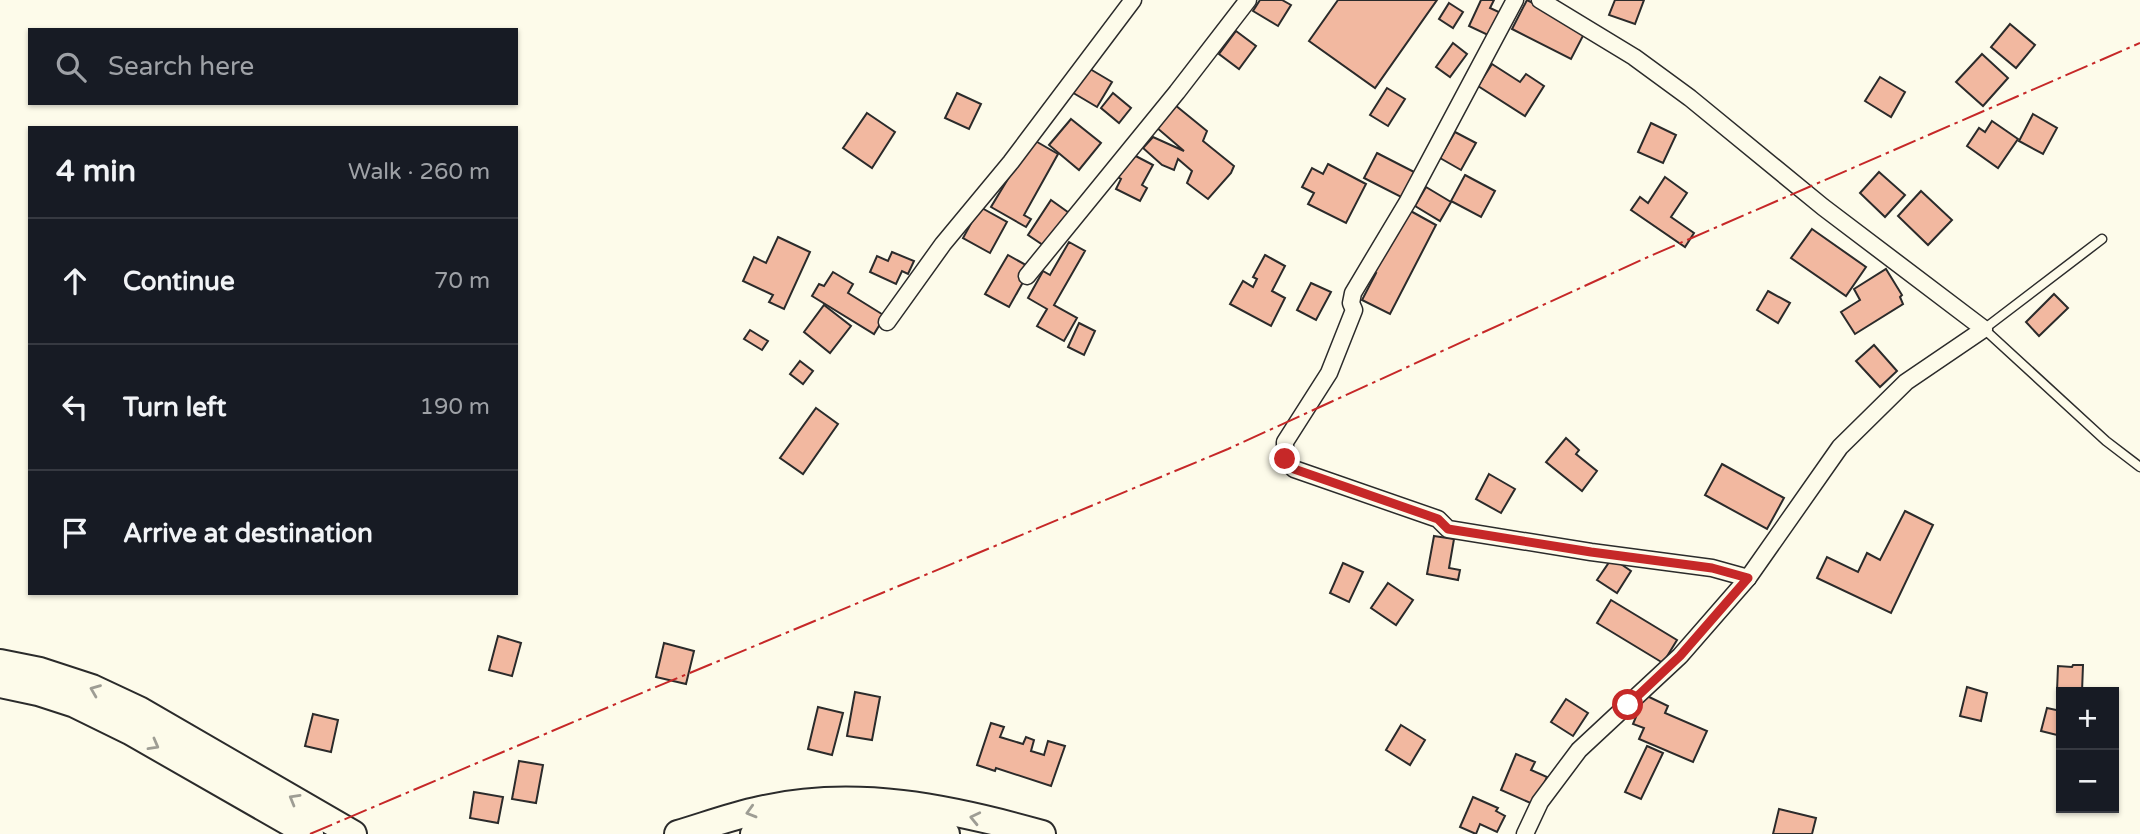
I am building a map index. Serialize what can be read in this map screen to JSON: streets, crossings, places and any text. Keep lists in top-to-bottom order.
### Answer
{
  "page": {
    "search": "Search here",
    "heading": ["4 min", "Walk · 260 m"],
    "list": [
      ["Continue", "70 m"],
      ["Turn left", "190 m"],
      "Arrive at destination"
    ],
    "map_buttons": ["+", "−"]
  }
}
